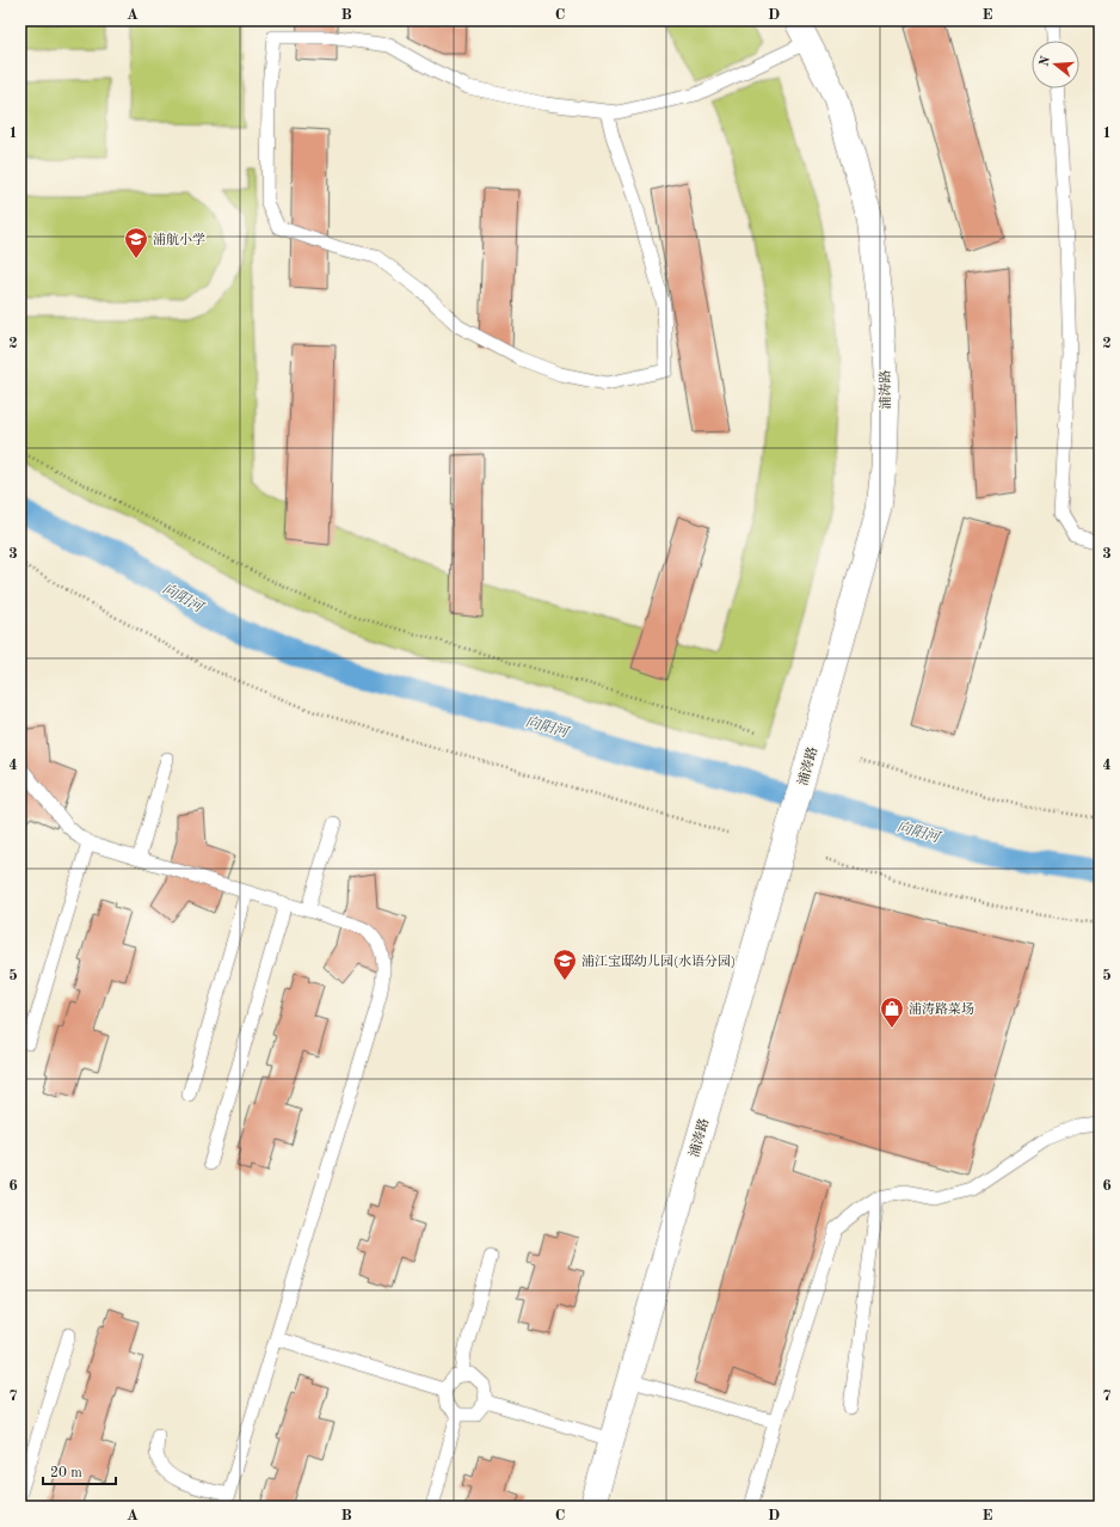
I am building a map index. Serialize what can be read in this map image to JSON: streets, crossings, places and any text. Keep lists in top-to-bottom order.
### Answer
{
  "streets": {
    "street": ["浦涛路"]
  },
  "water": ["向阳河"],
  "places": {
    "school or university": ["浦航小学", "浦江宝邸幼儿园(水语分园)"],
    "shop": ["浦涛路菜场"]
  },
  "scale_bar": "20 m",
  "north": "left",
  "grid": {
    "columns": [
      "A",
      "B",
      "C",
      "D",
      "E"
    ],
    "rows": [
      "1",
      "2",
      "3",
      "4",
      "5",
      "6",
      "7"
    ]
  }
}
